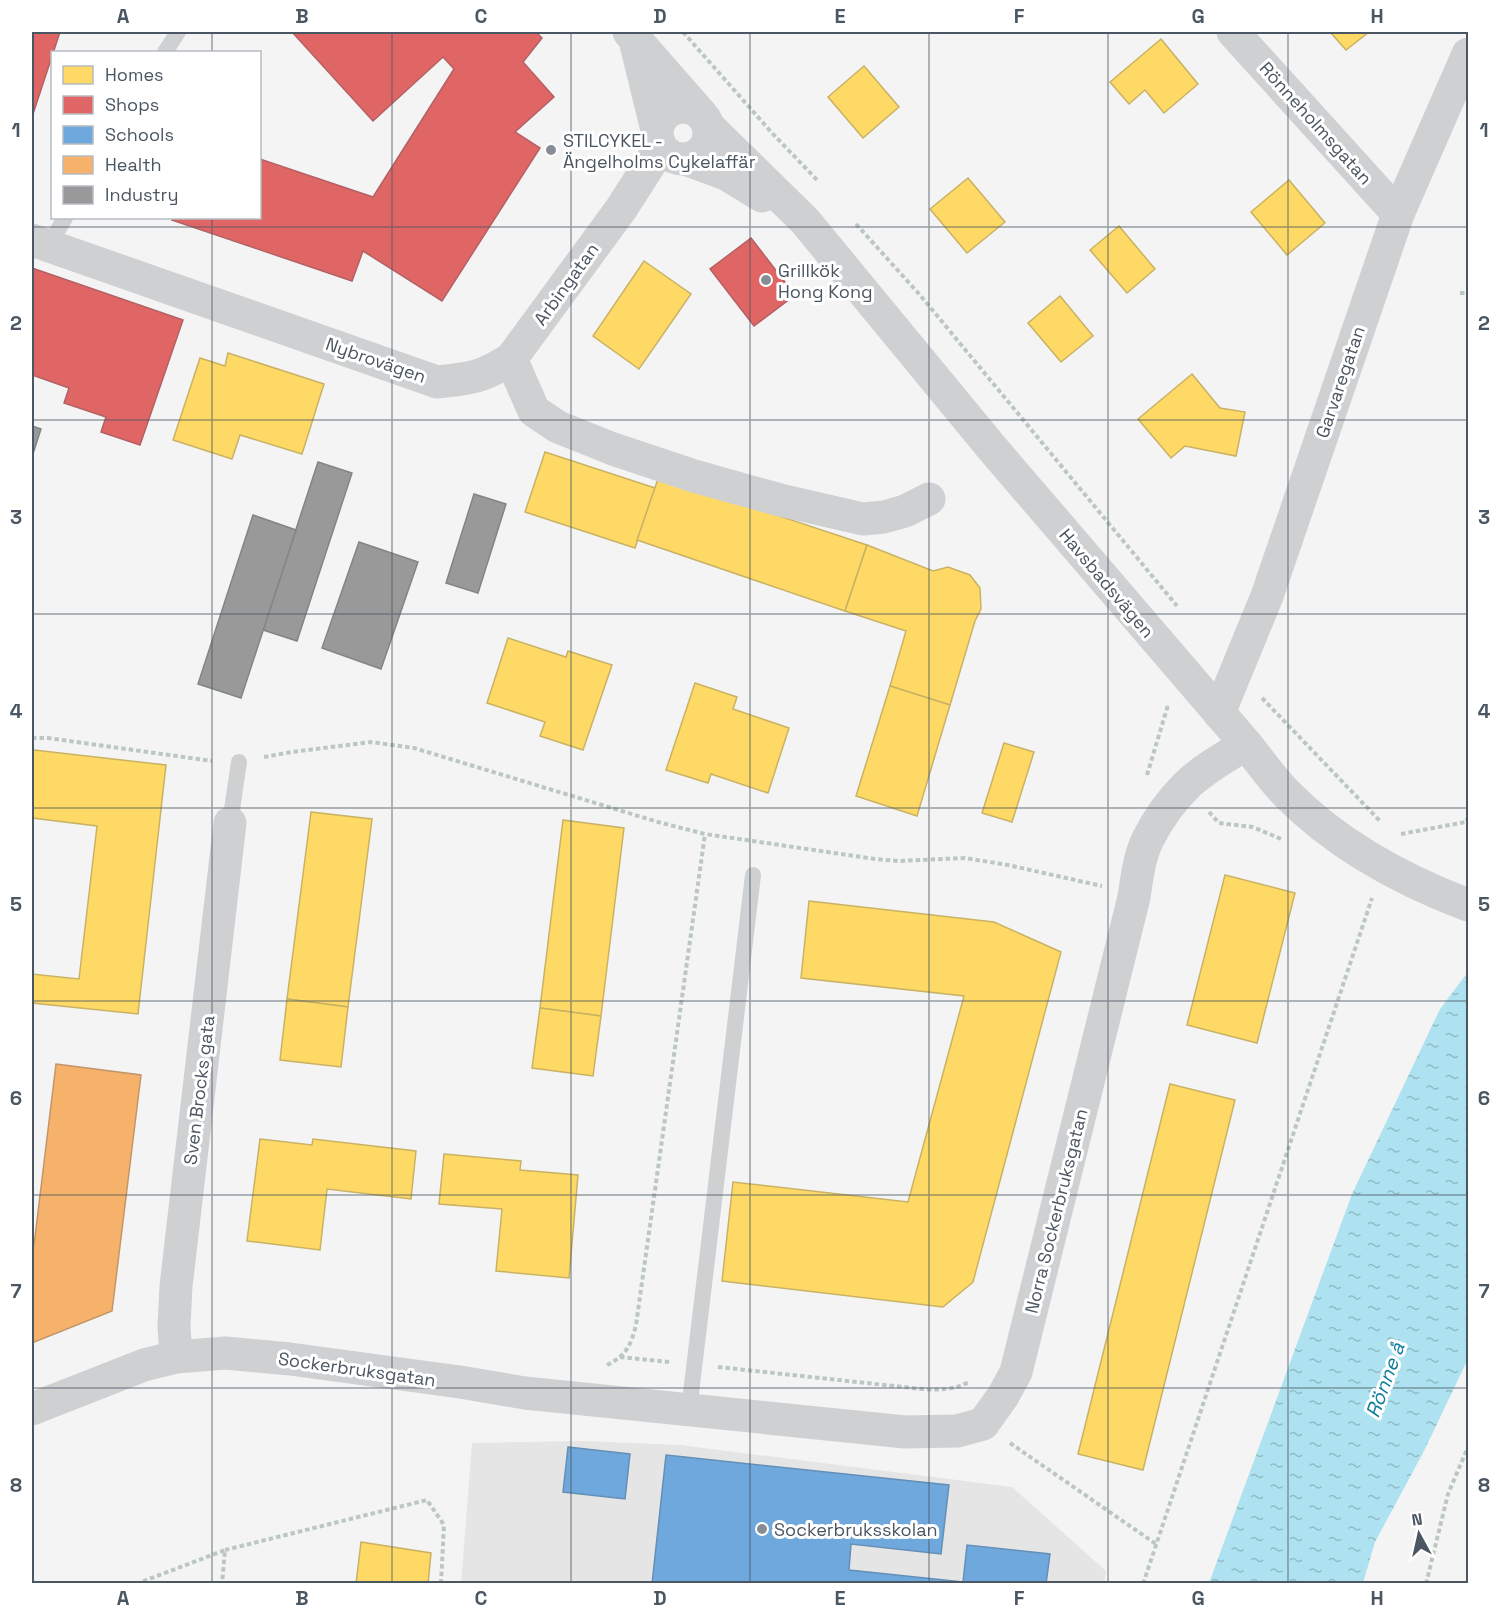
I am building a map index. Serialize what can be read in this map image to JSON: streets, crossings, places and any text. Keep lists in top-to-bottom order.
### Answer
{
  "streets": {
    "street": [
      "Rönneholmsgatan",
      "Arbingatan",
      "Nybrovägen",
      "Garvaregatan",
      "Havsbadsvägen",
      "Sven Brocks gata",
      "Norra Sockerbruksgatan",
      "Sockerbruksgatan"
    ]
  },
  "crossings": [
    ["Rönneholmsgatan", "Garvaregatan"],
    ["Arbingatan", "Nybrovägen"],
    ["Arbingatan", "Havsbadsvägen"],
    ["Garvaregatan", "Havsbadsvägen"],
    ["Havsbadsvägen", "Norra Sockerbruksgatan"],
    ["Sven Brocks gata", "Sockerbruksgatan"]
  ],
  "water": ["Rönne å"],
  "places": ["STILCYKEL - Ängelholms Cykelaffär", "Grillkök Hong Kong", "Sockerbruksskolan"],
  "legend": [
    "Homes",
    "Shops",
    "Schools",
    "Health",
    "Industry"
  ],
  "north": "top",
  "grid": {
    "columns": [
      "A",
      "B",
      "C",
      "D",
      "E",
      "F",
      "G",
      "H"
    ],
    "rows": [
      "1",
      "2",
      "3",
      "4",
      "5",
      "6",
      "7",
      "8"
    ]
  }
}
